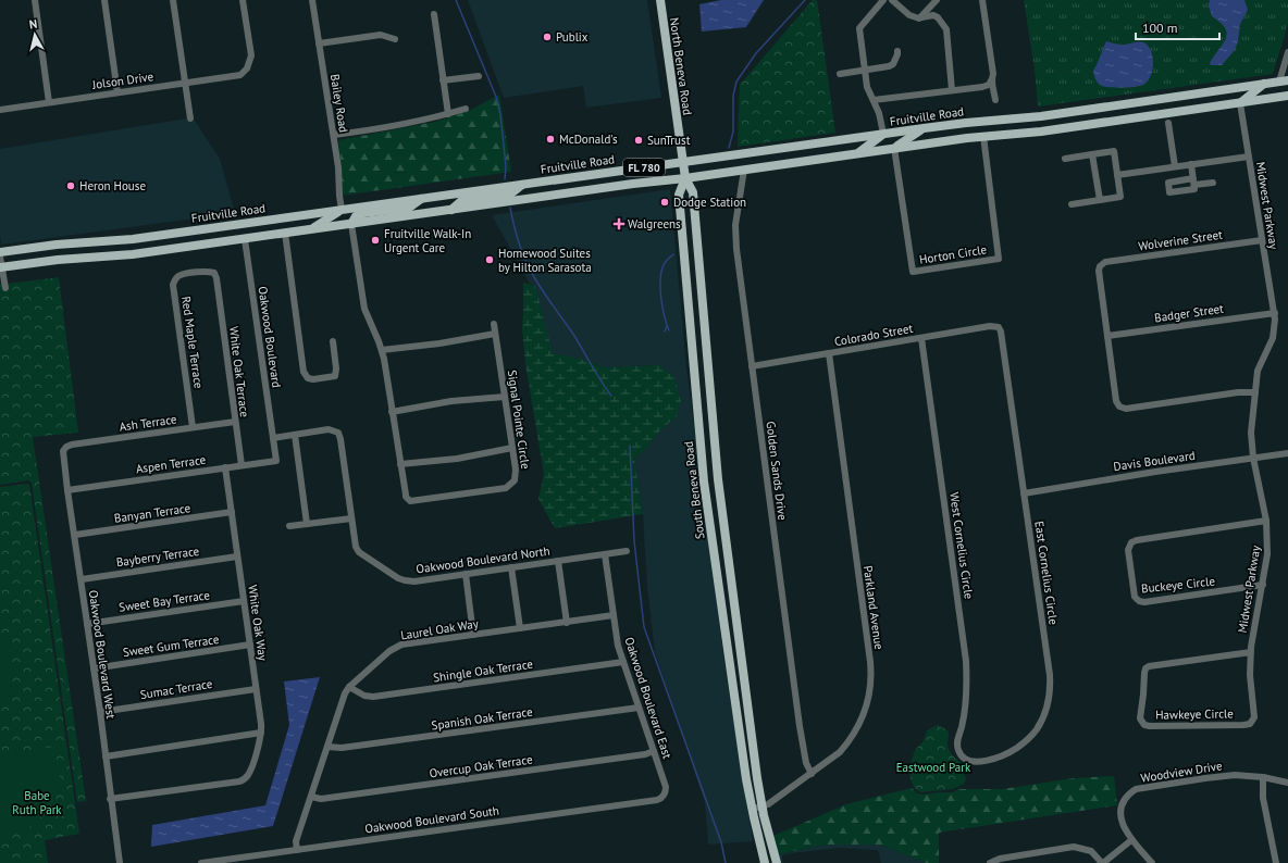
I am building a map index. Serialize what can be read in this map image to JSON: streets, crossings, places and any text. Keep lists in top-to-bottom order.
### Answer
{
  "streets": {
    "main road": [
      "North Beneva Road",
      "Fruitville Road",
      "FL 780",
      "South Beneva Road"
    ],
    "street": [
      "Jolson Drive",
      "Bailey Road",
      "Midwest Parkway",
      "Wolverine Street",
      "Horton Circle",
      "Badger Street",
      "Colorado Street",
      "Oakwood Boulevard",
      "Red Maple Terrace",
      "White Oak Terrace",
      "Signal Pointe Circle",
      "Ash Terrace",
      "Davis Boulevard",
      "Aspen Terrace",
      "Golden Sands Drive",
      "Banyan Terrace",
      "West Cornelius Circle",
      "Bayberry Terrace",
      "Oakwood Boulevard North",
      "East Cornelius Circle",
      "Buckeye Circle",
      "Sweet Bay Terrace",
      "Parkland Avenue",
      "White Oak Way",
      "Laurel Oak Way",
      "Sweet Gum Terrace",
      "Oakwood Boulevard West",
      "Shingle Oak Terrace",
      "Sumac Terrace",
      "Oakwood Boulevard East",
      "Hawkeye Circle",
      "Spanish Oak Terrace",
      "Overcup Oak Terrace",
      "Woodview Drive",
      "Oakwood Boulevard South"
    ]
  },
  "crossings": [
    ["North Beneva Road", "Fruitville Road"],
    ["North Beneva Road", "South Beneva Road"],
    ["Bailey Road", "Fruitville Road"],
    ["Fruitville Road", "South Beneva Road"],
    ["FL 780", "Midwest Parkway"],
    ["FL 780", "Horton Circle"],
    ["FL 780", "Oakwood Boulevard"],
    ["FL 780", "Signal Pointe Circle"],
    ["FL 780", "Golden Sands Drive"],
    ["FL 780", "South Beneva Road"],
    ["Midwest Parkway", "Wolverine Street"],
    ["Midwest Parkway", "Badger Street"],
    ["Midwest Parkway", "Davis Boulevard"],
    ["Midwest Parkway", "Buckeye Circle"],
    ["Midwest Parkway", "Hawkeye Circle"],
    ["Wolverine Street", "Badger Street"],
    ["Colorado Street", "Golden Sands Drive"],
    ["Colorado Street", "West Cornelius Circle"],
    ["Colorado Street", "East Cornelius Circle"],
    ["Colorado Street", "Parkland Avenue"],
    ["Oakwood Boulevard", "Aspen Terrace"],
    ["Red Maple Terrace", "White Oak Terrace"],
    ["Red Maple Terrace", "Ash Terrace"],
    ["White Oak Terrace", "Ash Terrace"],
    ["White Oak Terrace", "Aspen Terrace"],
    ["Ash Terrace", "Oakwood Boulevard West"],
    ["Davis Boulevard", "East Cornelius Circle"],
    ["Aspen Terrace", "White Oak Way"],
    ["Aspen Terrace", "Oakwood Boulevard West"],
    ["Golden Sands Drive", "Parkland Avenue"],
    ["South Beneva Road", "Parkland Avenue"],
    ["Banyan Terrace", "White Oak Way"],
    ["Banyan Terrace", "Oakwood Boulevard West"],
    ["West Cornelius Circle", "East Cornelius Circle"],
    ["Bayberry Terrace", "White Oak Way"],
    ["Bayberry Terrace", "Oakwood Boulevard West"],
    ["Oakwood Boulevard North", "Oakwood Boulevard East"],
    ["Sweet Bay Terrace", "White Oak Way"],
    ["Sweet Bay Terrace", "Oakwood Boulevard West"],
    ["White Oak Way", "Sweet Gum Terrace"],
    ["White Oak Way", "Oakwood Boulevard West"],
    ["White Oak Way", "Sumac Terrace"],
    ["Laurel Oak Way", "Shingle Oak Terrace"],
    ["Laurel Oak Way", "Oakwood Boulevard East"],
    ["Laurel Oak Way", "Spanish Oak Terrace"],
    ["Laurel Oak Way", "Overcup Oak Terrace"],
    ["Laurel Oak Way", "Oakwood Boulevard South"],
    ["Sweet Gum Terrace", "Oakwood Boulevard West"],
    ["Oakwood Boulevard West", "Sumac Terrace"],
    ["Shingle Oak Terrace", "Oakwood Boulevard East"],
    ["Oakwood Boulevard East", "Spanish Oak Terrace"],
    ["Oakwood Boulevard East", "Overcup Oak Terrace"],
    ["Oakwood Boulevard East", "Oakwood Boulevard South"]
  ],
  "parks": ["Eastwood Park", "Babe Ruth Park"],
  "places": {
    "other": [
      "Publix",
      "McDonald's",
      "SunTrust",
      "Heron House",
      "Dodge Station",
      "Fruitville Walk-In Urgent Care",
      "Homewood Suites by Hilton Sarasota"
    ],
    "health": ["Walgreens"]
  },
  "scale_bar": "100 m",
  "north": "top"
}
